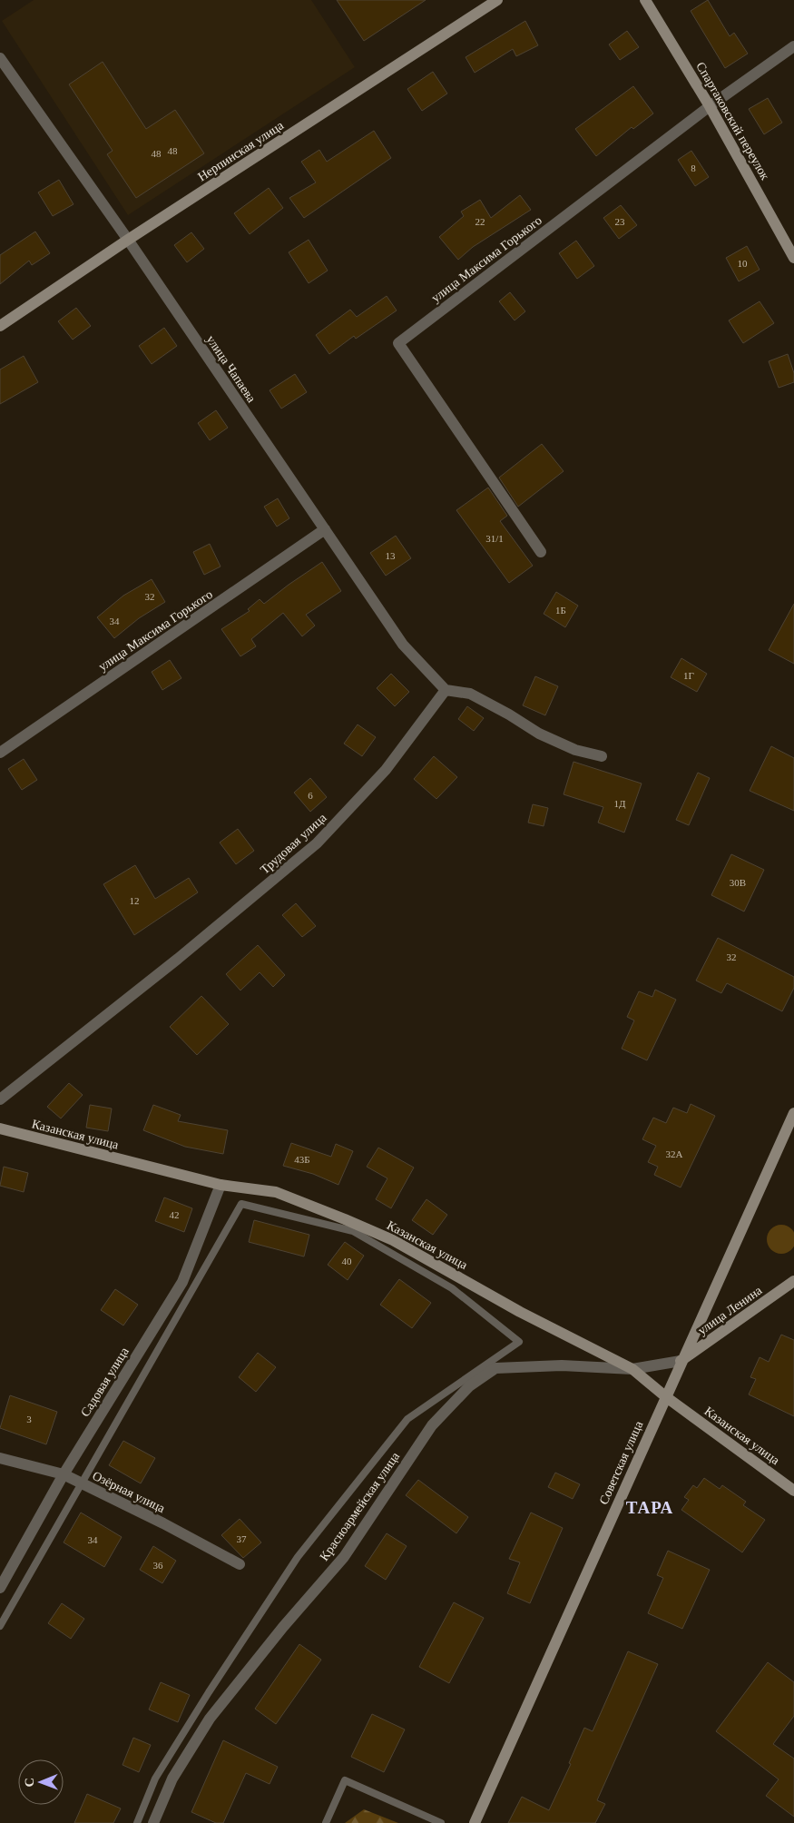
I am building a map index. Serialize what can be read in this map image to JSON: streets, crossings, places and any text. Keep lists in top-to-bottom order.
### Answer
{
  "streets": {
    "main road": [
      "Спартаковский переулок",
      "Нерпинская улица",
      "Казанская улица",
      "улица Ленина",
      "Советская улица"
    ],
    "street": [
      "улица Максима Горького",
      "улица Чапаева",
      "Трудовая улица",
      "Садовая улица",
      "Озёрная улица",
      "Красноармейская улица"
    ]
  },
  "crossings": [
    ["Спартаковский переулок", "улица Максима Горького"],
    ["Нерпинская улица", "улица Чапаева"],
    ["улица Максима Горького", "улица Чапаева"],
    ["улица Чапаева", "Трудовая улица"],
    ["Казанская улица", "Садовая улица"],
    ["Казанская улица", "Советская улица"],
    ["Казанская улица", "Красноармейская улица"],
    ["улица Ленина", "Советская улица"],
    ["улица Ленина", "Красноармейская улица"],
    ["Садовая улица", "Озёрная улица"],
    ["Советская улица", "Красноармейская улица"]
  ],
  "districts": ["ТАРА"],
  "house_numbers": [
    "48",
    "48",
    "8",
    "22",
    "23",
    "10",
    "31/1",
    "13",
    "32",
    "1Б",
    "34",
    "1Г",
    "6",
    "1Д",
    "30В",
    "12",
    "32",
    "32А",
    "43Б",
    "42",
    "40",
    "3",
    "37",
    "34",
    "36"
  ],
  "north": "left"
}
